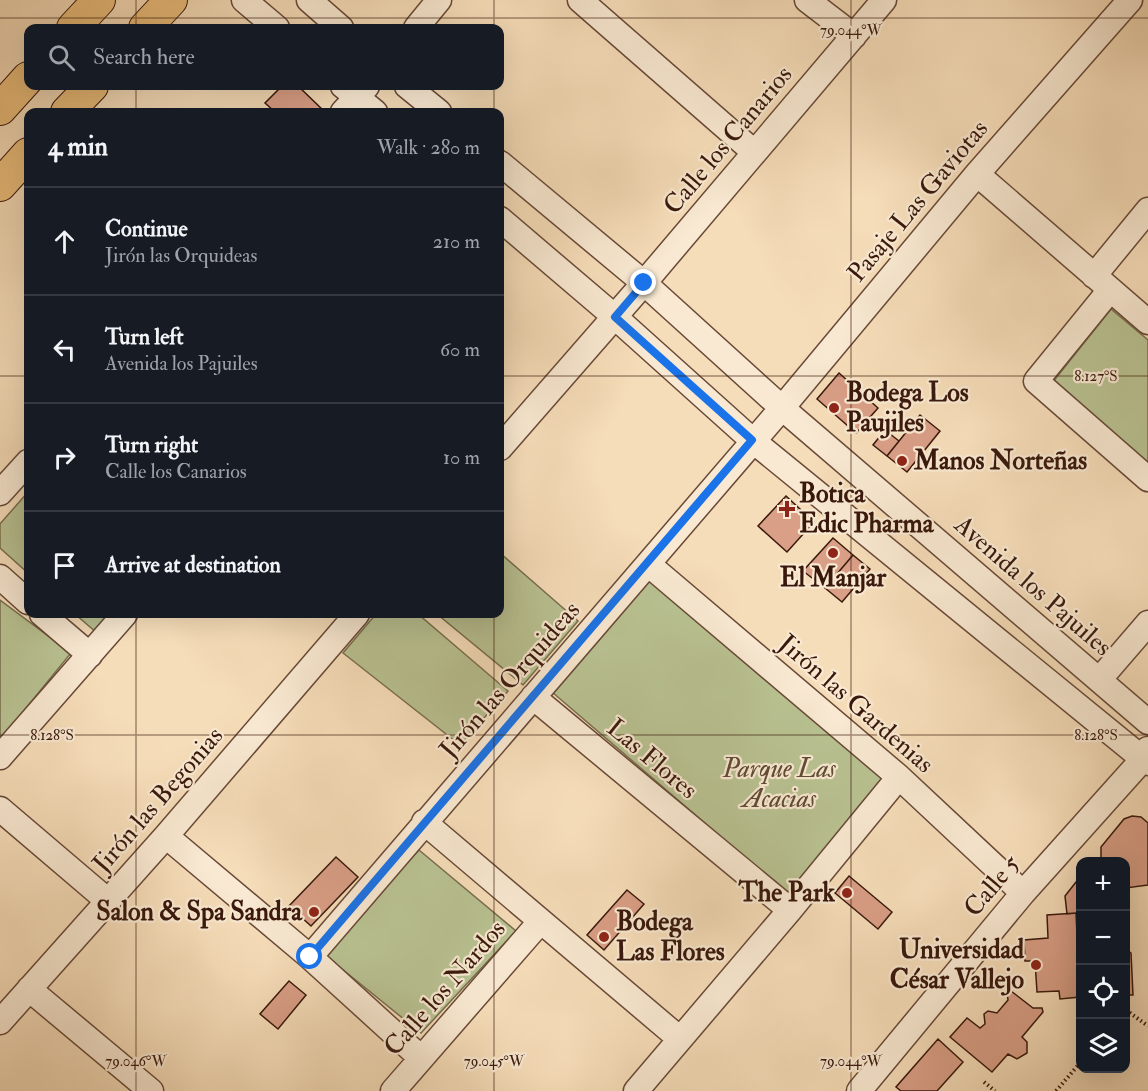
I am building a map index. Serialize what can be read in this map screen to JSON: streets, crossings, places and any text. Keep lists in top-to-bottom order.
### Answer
{
  "streets": {
    "street": [
      "Calle los Canarios",
      "Pasaje Las Gaviotas",
      "Avenida los Pajuiles",
      "Jirón las Orquideas",
      "Jirón las Gardenias",
      "Las Flores",
      "Jirón las Begonias",
      "Calle 5",
      "Calle los Nardos"
    ]
  },
  "crossings": [
    ["Calle los Canarios", "Avenida los Pajuiles"],
    ["Pasaje Las Gaviotas", "Avenida los Pajuiles"],
    ["Pasaje Las Gaviotas", "Jirón las Orquideas"],
    ["Jirón las Orquideas", "Jirón las Gardenias"],
    ["Jirón las Orquideas", "Las Flores"],
    ["Jirón las Orquideas", "Calle los Nardos"],
    ["Jirón las Gardenias", "Calle 5"]
  ],
  "parks": ["Parque Las Acacias"],
  "places": {
    "other": [
      "Bodega Los Paujiles",
      "Manos Norteñas",
      "El Manjar",
      "The Park",
      "Salon & Spa Sandra",
      "Bodega Las Flores",
      "Universidad César Vallejo"
    ],
    "health": ["Botica Edic Pharma"]
  },
  "page": {
    "search": "Search here",
    "heading": ["4 min", "Walk · 280 m"],
    "list": [
      ["Continue", "Jirón las Orquideas", "210 m"],
      ["Turn left", "Avenida los Pajuiles", "60 m"],
      ["Turn right", "Calle los Canarios", "10 m"],
      "Arrive at destination"
    ],
    "map_buttons": ["+", "−"]
  },
  "coordinates": [
    "79.044°W",
    "8.127°S",
    "8.128°S",
    "79.046°W",
    "79.045°W"
  ]
}
